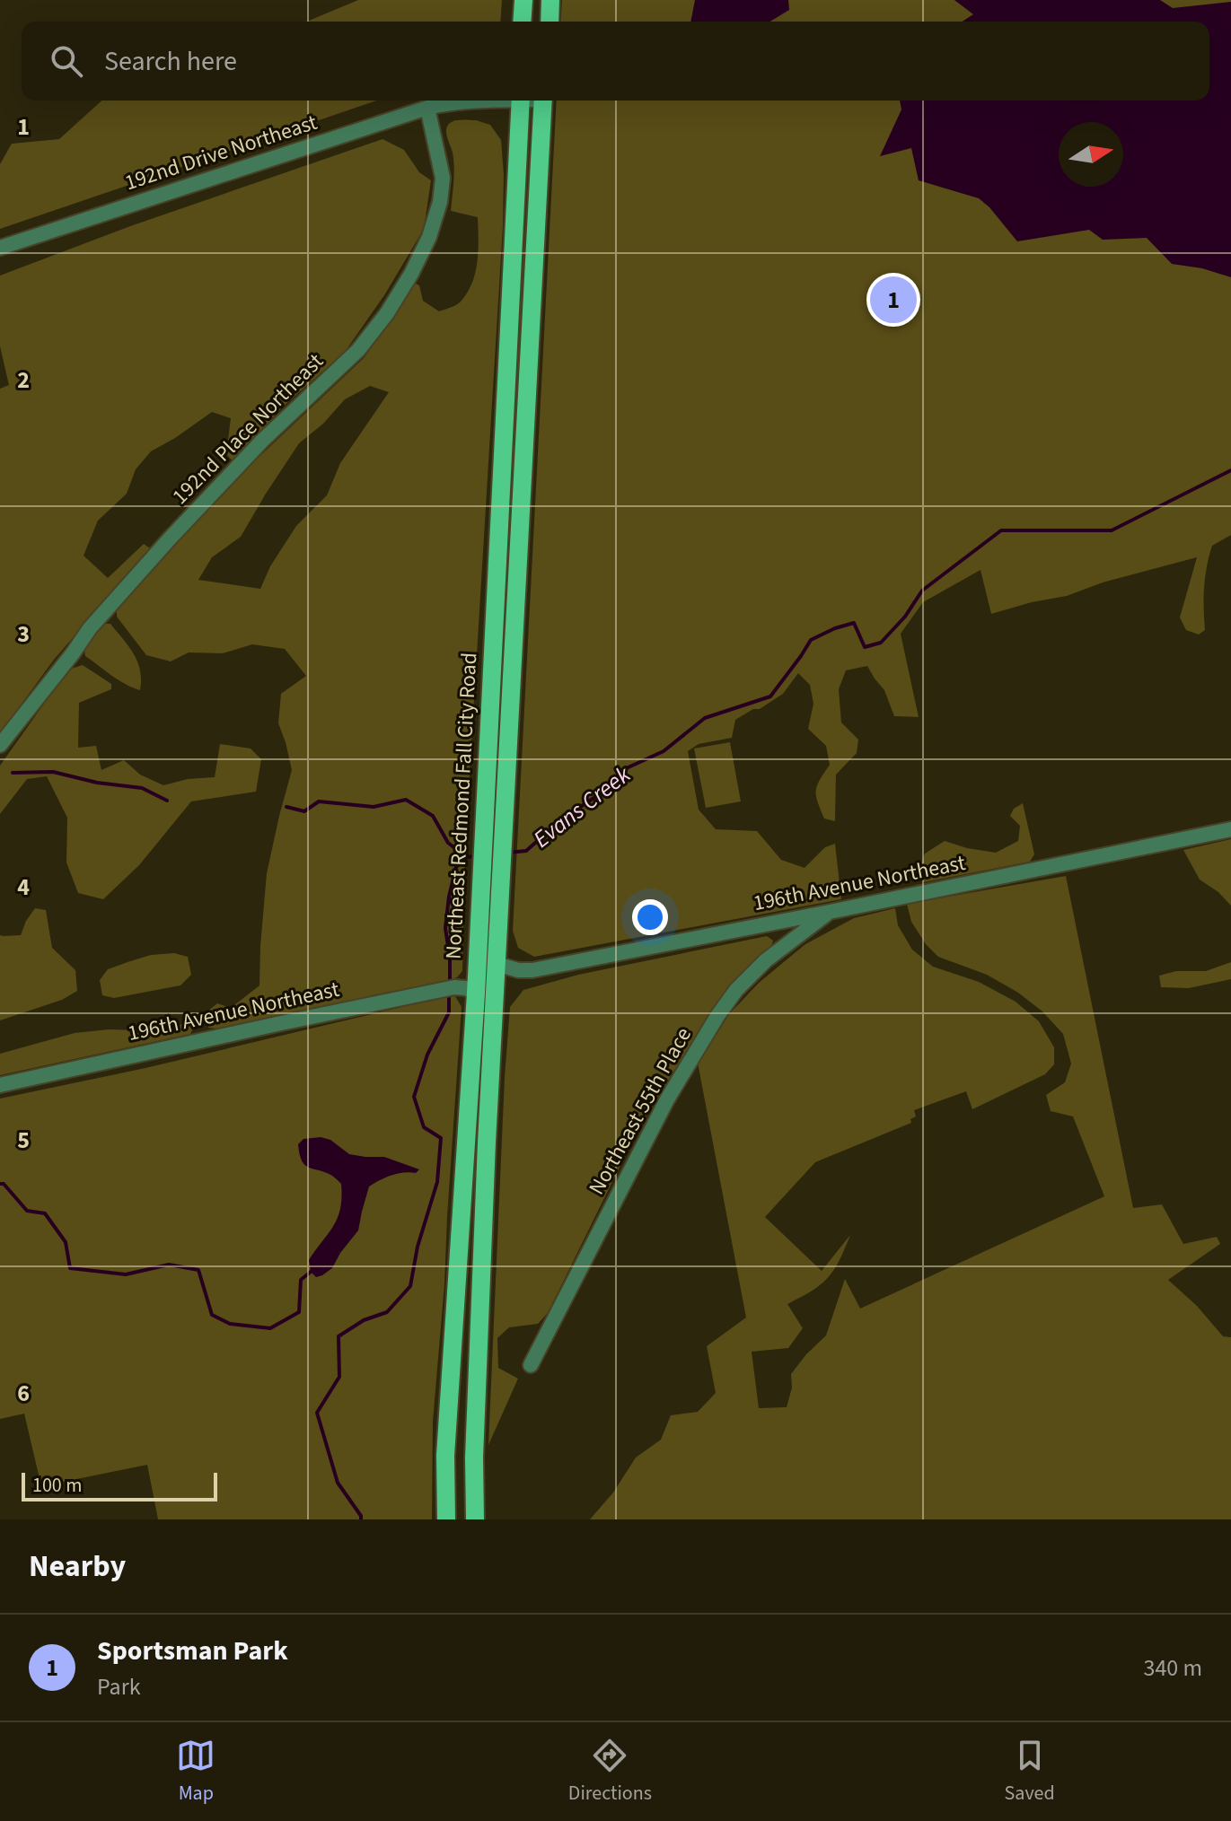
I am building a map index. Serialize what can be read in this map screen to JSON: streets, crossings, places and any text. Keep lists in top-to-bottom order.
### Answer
{
  "streets": {
    "main road": ["Northeast Redmond Fall City Road"],
    "street": [
      "192nd Drive Northeast",
      "192nd Place Northeast",
      "196th Avenue Northeast",
      "Northeast 55th Place"
    ]
  },
  "crossings": [
    ["192nd Drive Northeast", "192nd Place Northeast"],
    ["Northeast Redmond Fall City Road", "196th Avenue Northeast"],
    ["196th Avenue Northeast", "Northeast 55th Place"]
  ],
  "water": ["Evans Creek"],
  "scale_bar": "100 m",
  "north": "right",
  "page": {
    "search": "Search here",
    "pins": "1",
    "scale": "100 m",
    "heading": "Nearby",
    "list": [
      {
        "mark": "1",
        "name": "Sportsman Park",
        "note": "Park",
        "value": "340 m"
      }
    ],
    "nav": ["Map", "Directions", "Saved"]
  },
  "grid": {
    "rows": [
      "1",
      "2",
      "3",
      "4",
      "5",
      "6"
    ]
  }
}
